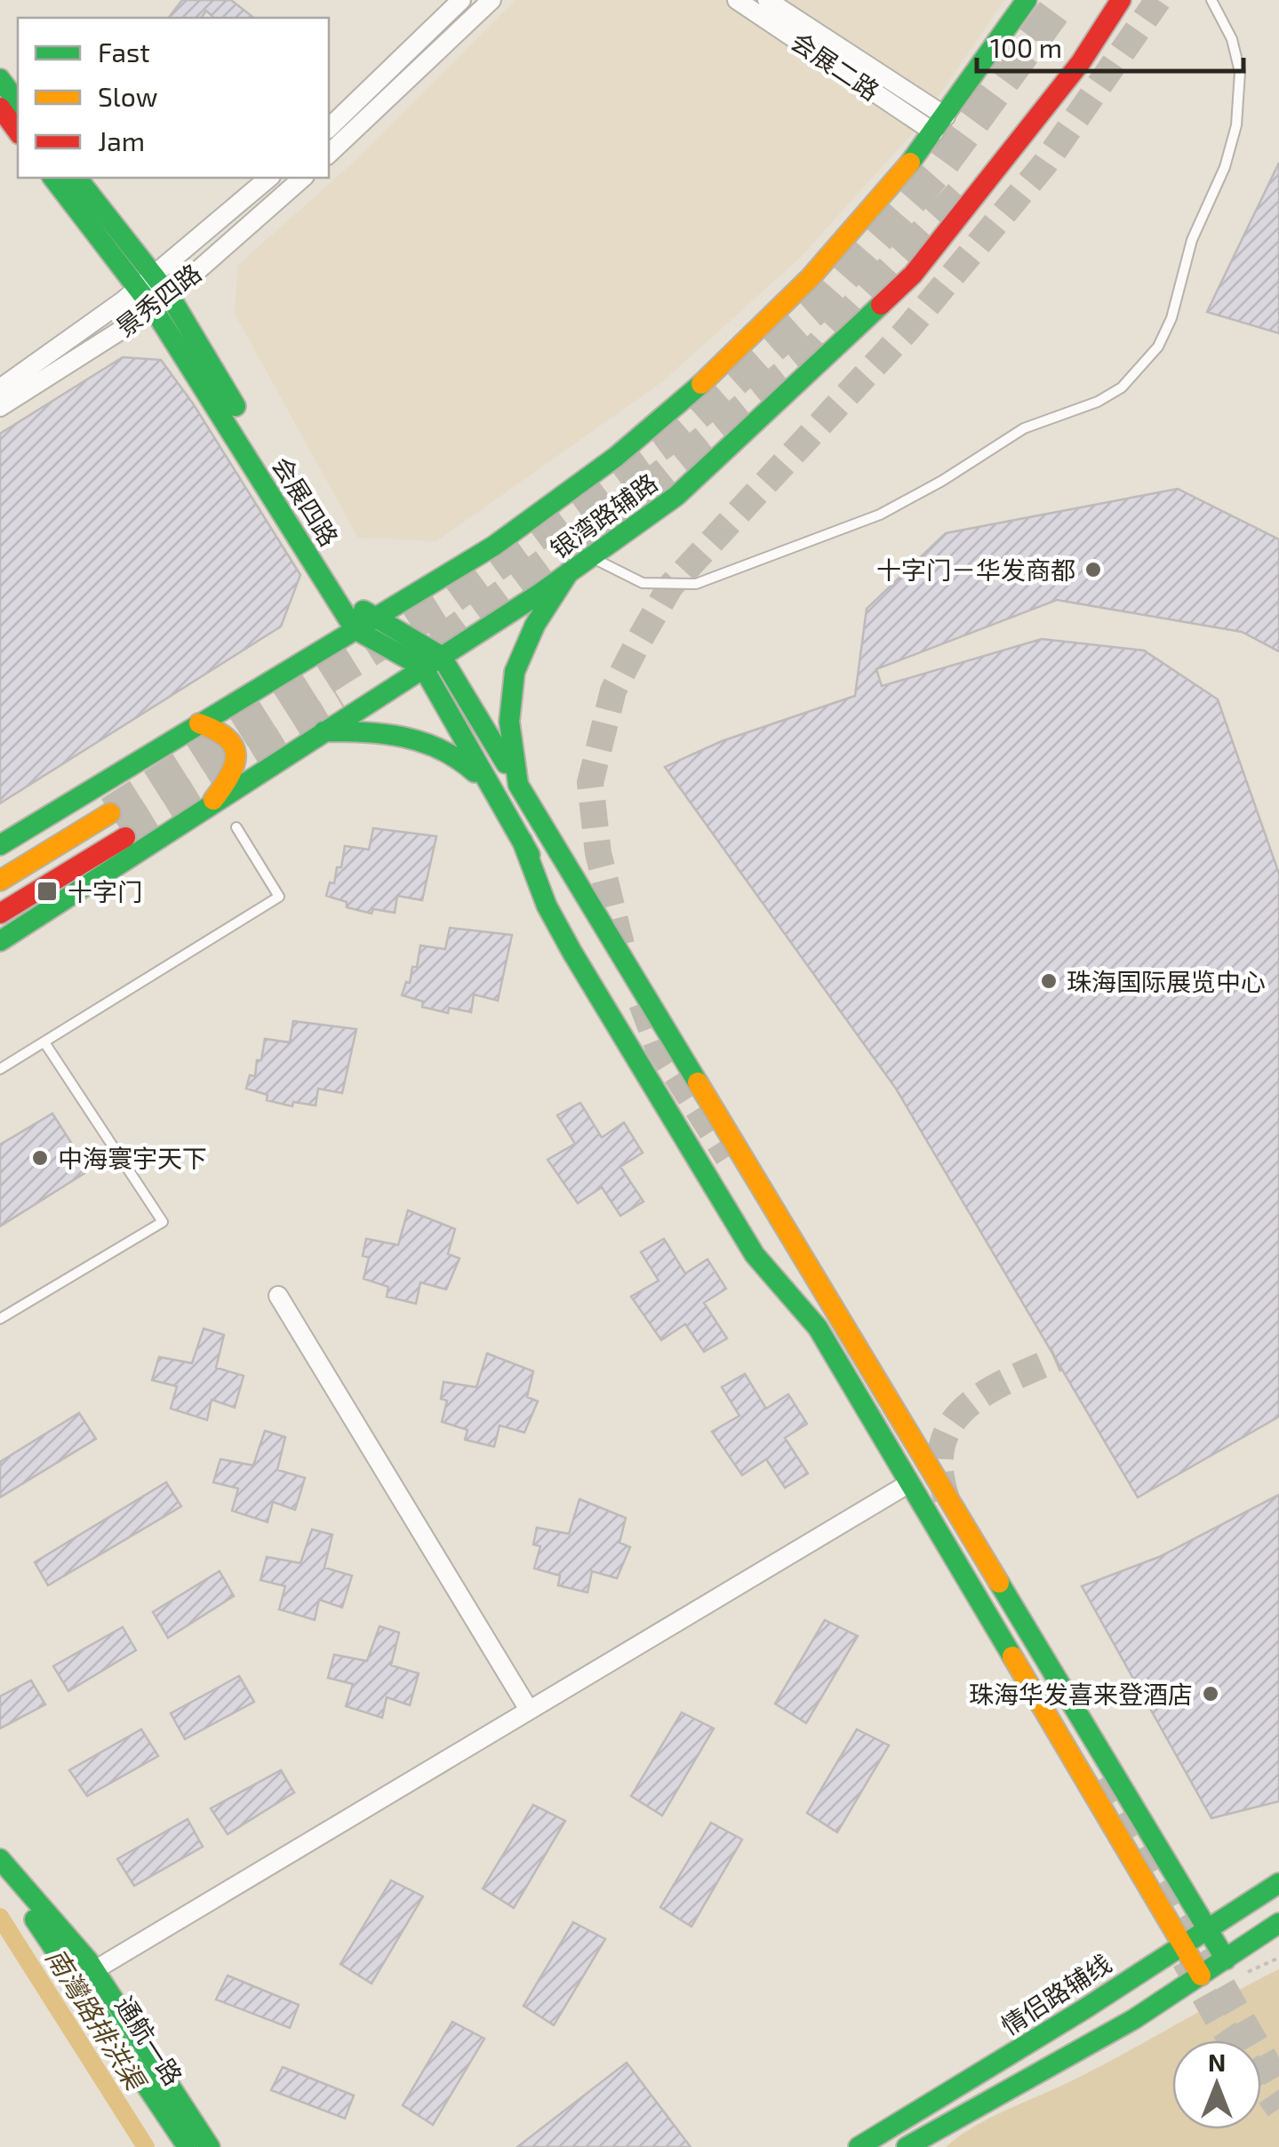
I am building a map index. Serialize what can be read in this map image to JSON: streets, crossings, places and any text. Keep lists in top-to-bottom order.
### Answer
{
  "streets": {
    "main road": [
      "会展四路",
      "银湾路辅路",
      "情侣路辅线",
      "通航一路"
    ],
    "street": ["会展二路", "景秀四路"]
  },
  "crossings": [
    ["会展二路", "银湾路辅路"],
    ["景秀四路", "会展四路"],
    ["会展四路", "银湾路辅路"]
  ],
  "water": ["南灣路排洪渠"],
  "places": {
    "other": [
      "十字门－华发商都",
      "珠海国际展览中心",
      "中海寰宇天下",
      "珠海华发喜来登酒店"
    ],
    "transit": ["十字门"]
  },
  "legend": ["Fast", "Slow", "Jam"],
  "scale_bar": "100 m",
  "north": "top"
}
